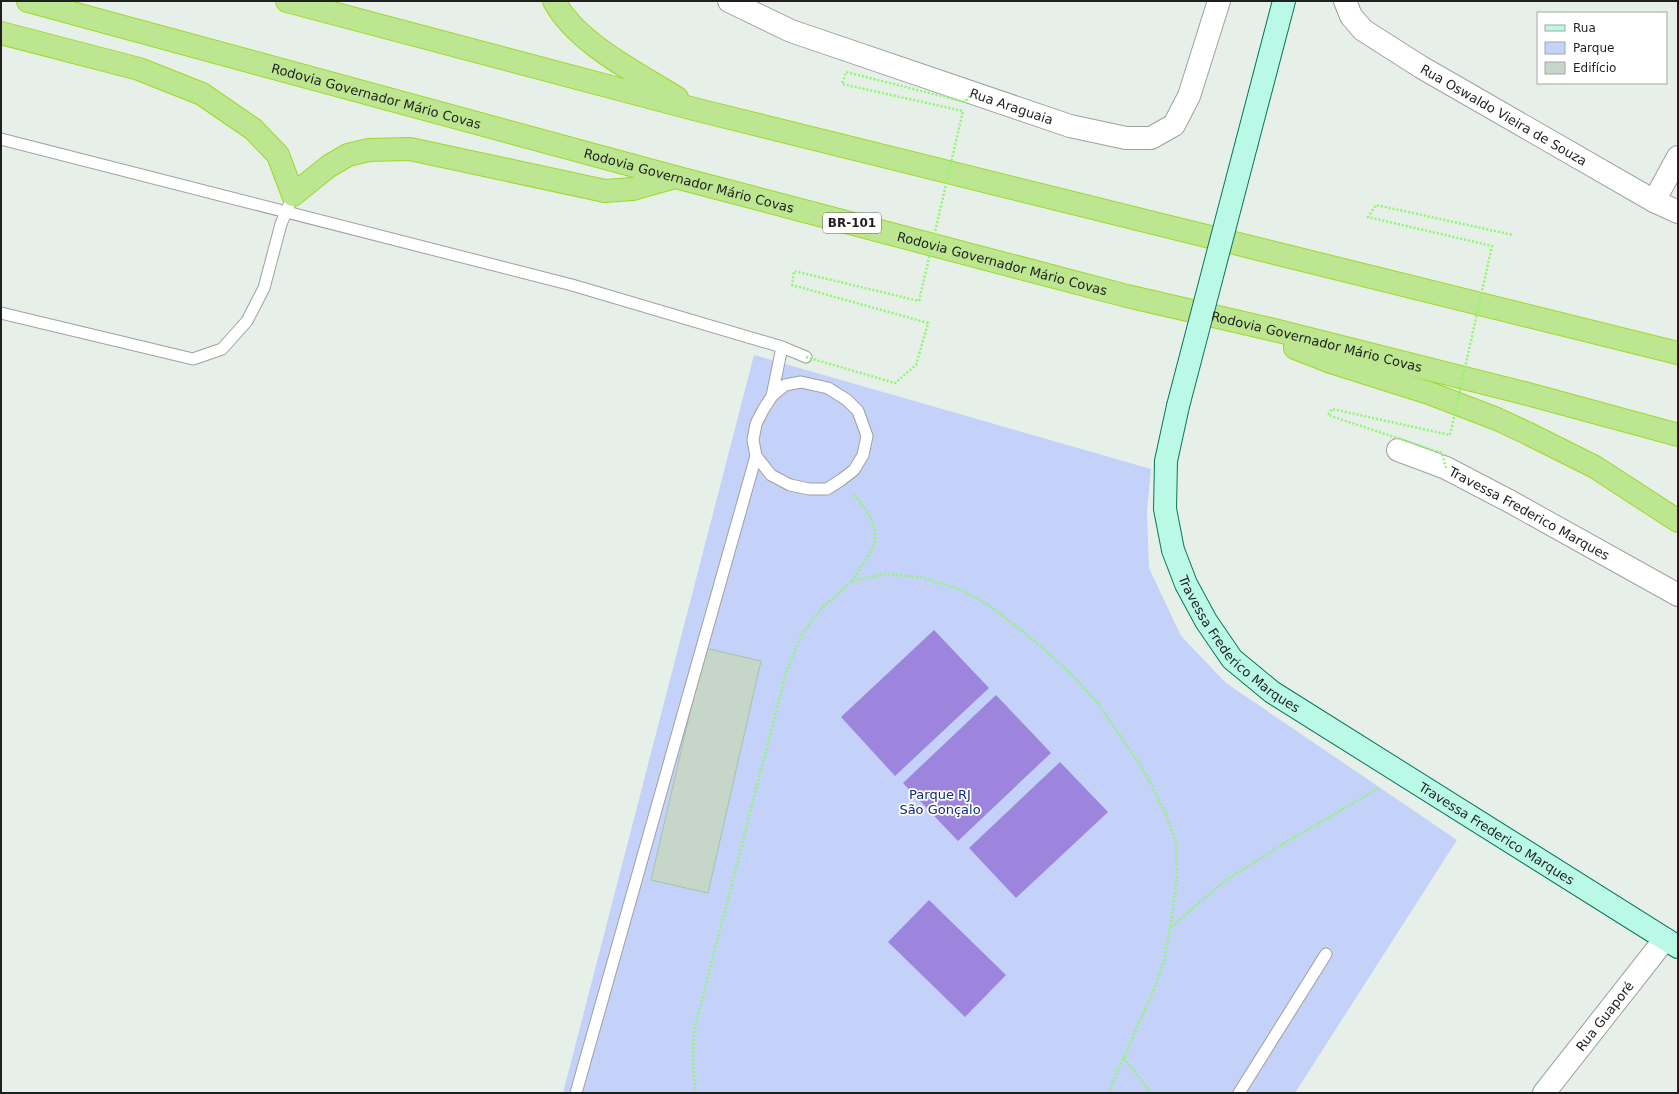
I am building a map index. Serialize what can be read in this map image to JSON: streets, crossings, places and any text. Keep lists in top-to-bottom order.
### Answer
{
  "streets": {
    "highway": ["Rodovia Governador Mário Covas", "BR-101"],
    "main road": ["Travessa Frederico Marques"],
    "street": ["Rua Araguaia", "Rua Oswaldo Vieira de Souza", "Rua Guaporé"]
  },
  "crossings": [
    ["Travessa Frederico Marques", "Rua Guaporé"]
  ],
  "parks": ["Parque RJ São Gonçalo"],
  "legend": ["Rua", "Parque", "Edifício"]
}
